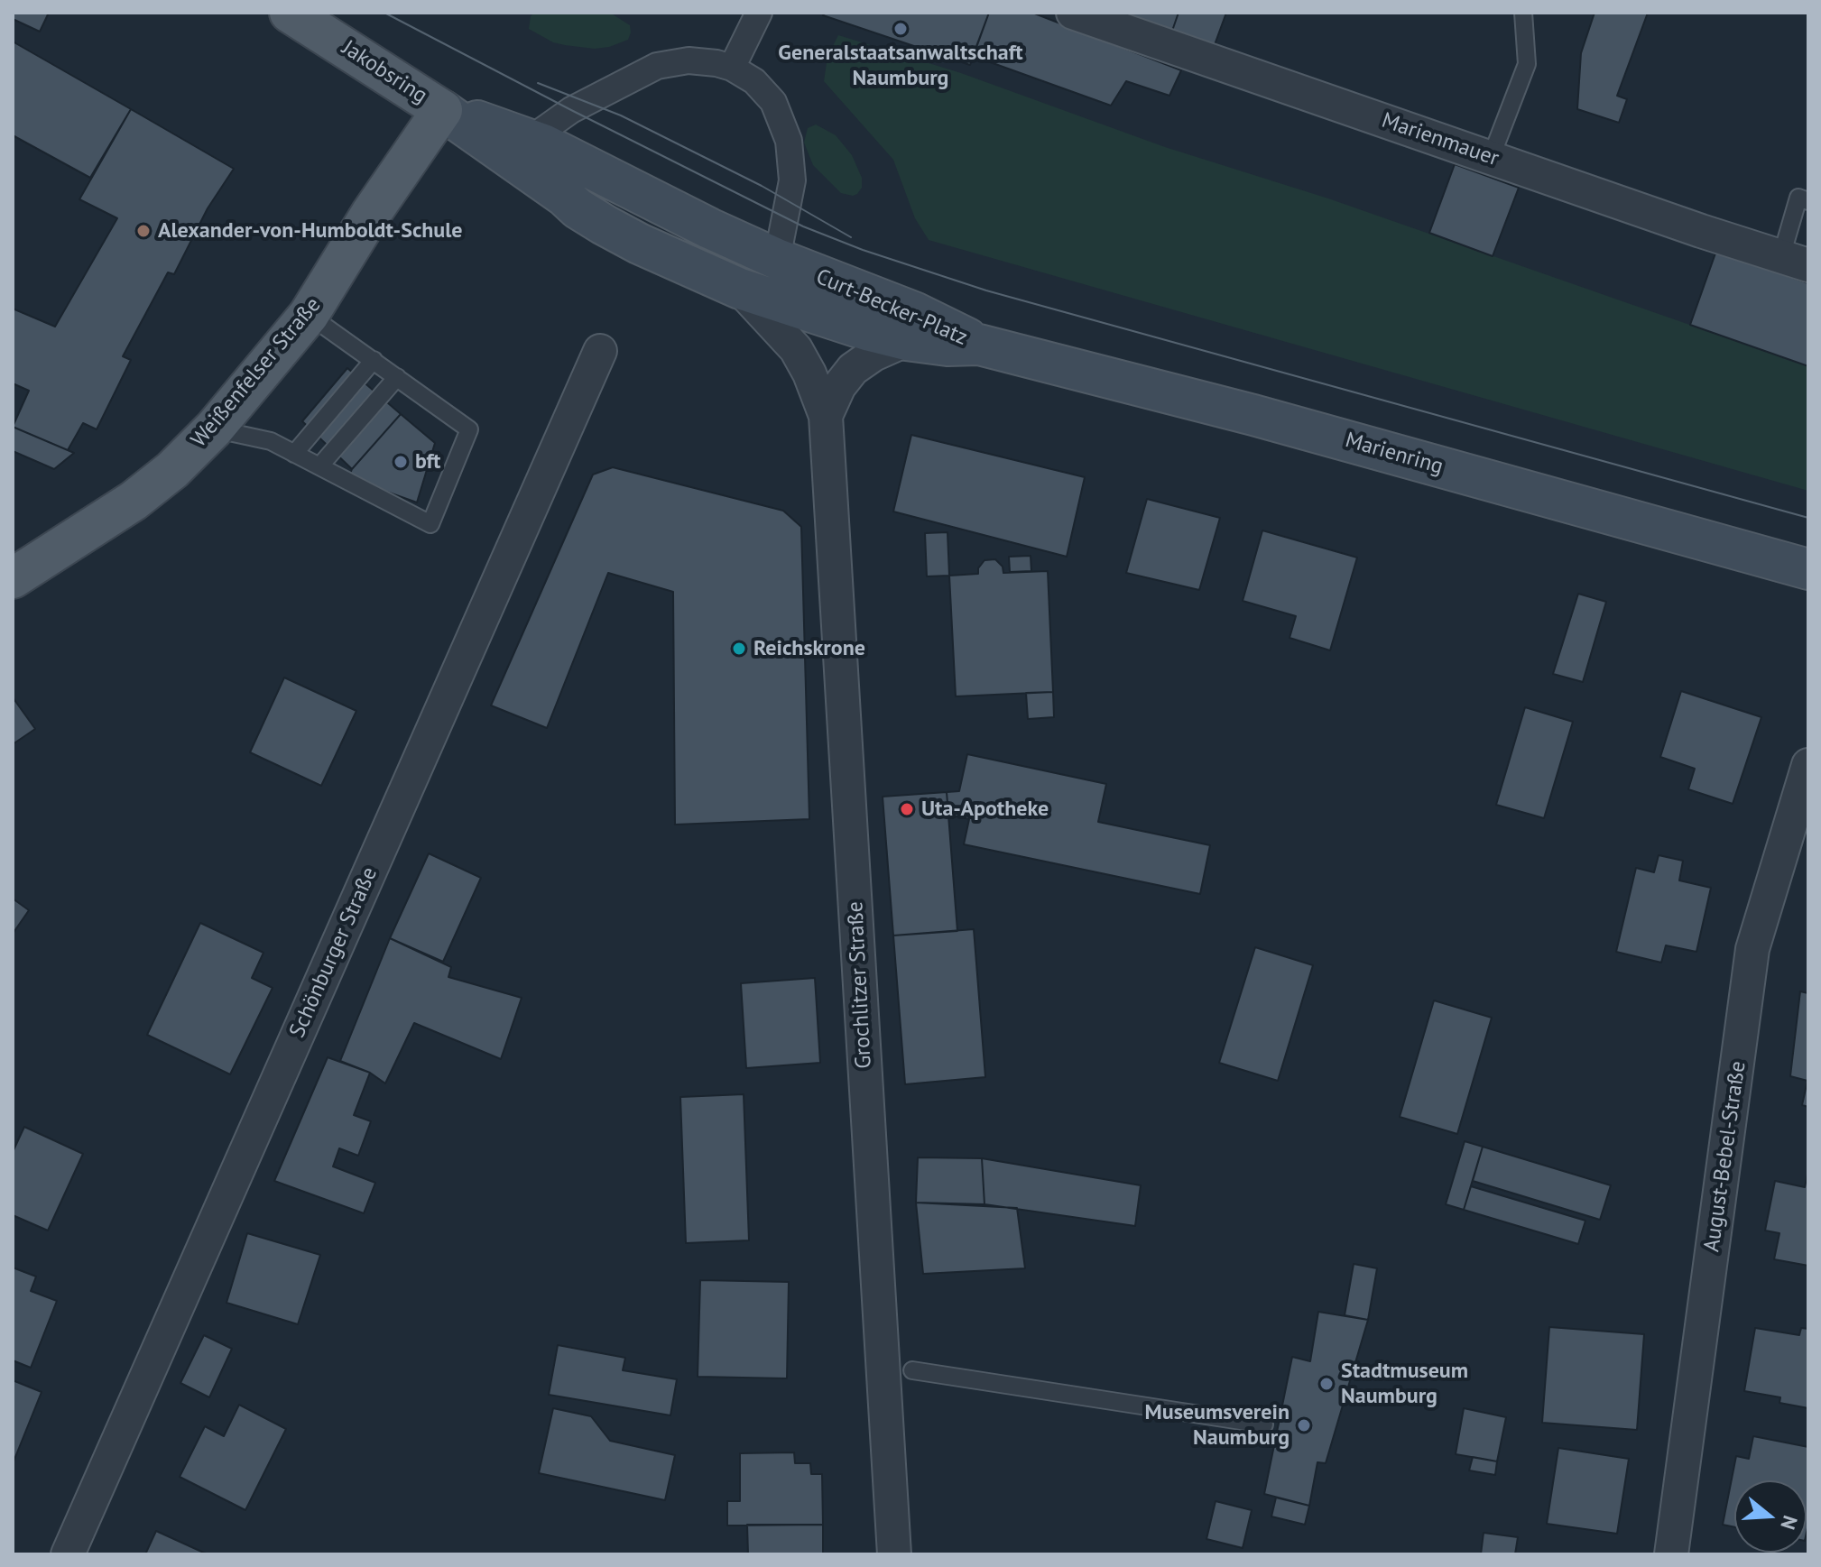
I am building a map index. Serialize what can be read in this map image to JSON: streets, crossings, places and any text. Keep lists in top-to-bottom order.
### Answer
{
  "streets": {
    "main road": [
      "Jakobsring",
      "Curt-Becker-Platz",
      "Weißenfelser Straße",
      "Marienring"
    ],
    "street": [
      "Marienmauer",
      "Schönburger Straße",
      "Grochlitzer Straße",
      "August-Bebel-Straße"
    ]
  },
  "crossings": [
    ["Jakobsring", "Curt-Becker-Platz"],
    ["Jakobsring", "Weißenfelser Straße"],
    ["Curt-Becker-Platz", "Weißenfelser Straße"],
    ["Curt-Becker-Platz", "Marienring"],
    ["Curt-Becker-Platz", "Grochlitzer Straße"]
  ],
  "places": [
    "Generalstaatsanwaltschaft Naumburg",
    "Alexander-von-Humboldt-Schule",
    "bft",
    "Reichskrone",
    "Uta-Apotheke",
    "Stadtmuseum Naumburg",
    "Museumsverein Naumburg"
  ],
  "north": "right"
}
